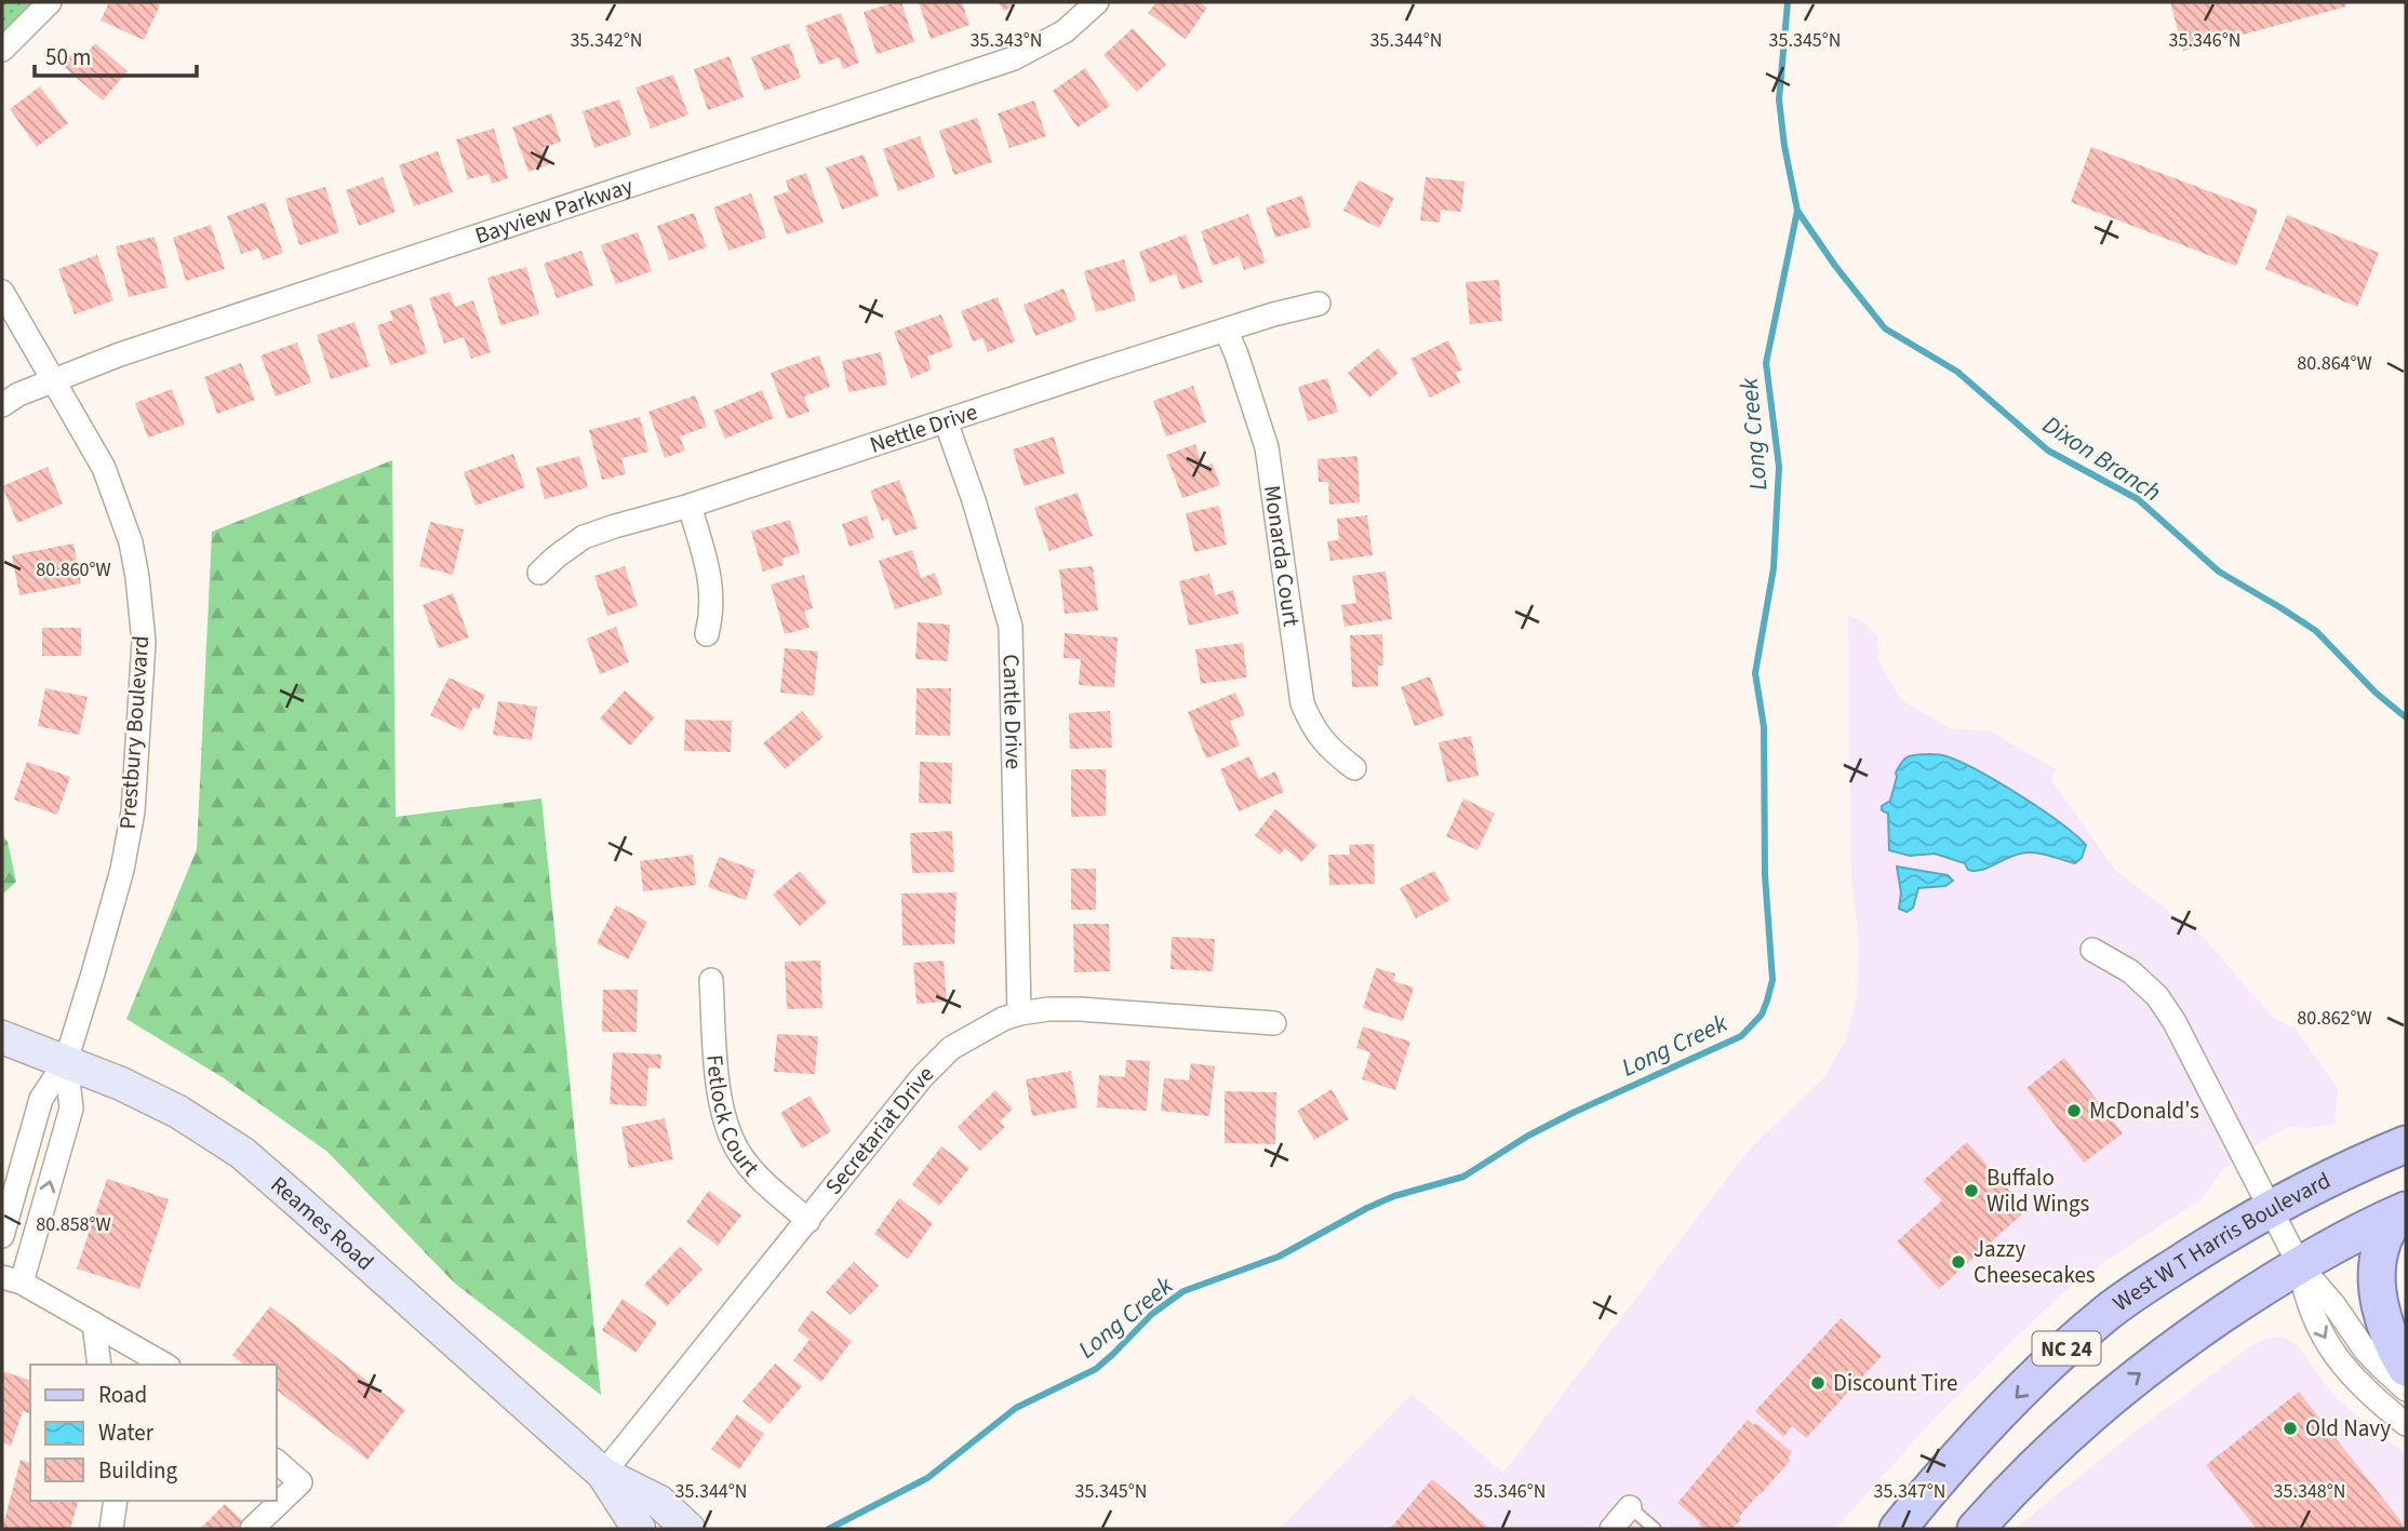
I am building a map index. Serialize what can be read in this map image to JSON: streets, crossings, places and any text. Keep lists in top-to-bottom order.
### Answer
{
  "streets": {
    "main road": ["Reames Road", "West W T Harris Boulevard", "NC 24"],
    "street": [
      "Bayview Parkway",
      "Nettle Drive",
      "Monarda Court",
      "Cantle Drive",
      "Prestbury Boulevard",
      "Fetlock Court",
      "Secretariat Drive"
    ]
  },
  "crossings": [
    ["Bayview Parkway", "Prestbury Boulevard"],
    ["Nettle Drive", "Monarda Court"],
    ["Nettle Drive", "Cantle Drive"],
    ["Cantle Drive", "Secretariat Drive"],
    ["Prestbury Boulevard", "Reames Road"],
    ["Fetlock Court", "Secretariat Drive"],
    ["Secretariat Drive", "Reames Road"]
  ],
  "water": ["Long Creek", "Dixon Branch"],
  "places": [
    "McDonald's",
    "Buffalo Wild Wings",
    "Jazzy Cheesecakes",
    "Discount Tire",
    "Old Navy"
  ],
  "legend": ["Road", "Water", "Building"],
  "scale_bar": "50 m",
  "coordinates": [
    "35.342°N",
    "35.343°N",
    "35.344°N",
    "35.345°N",
    "35.346°N",
    "80.864°W",
    "80.860°W",
    "80.862°W",
    "80.858°W",
    "35.347°N",
    "35.348°N"
  ]
}
